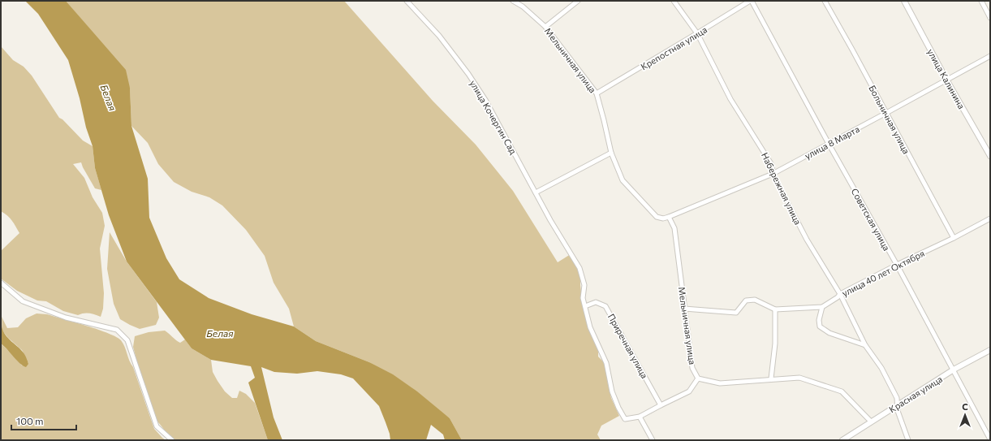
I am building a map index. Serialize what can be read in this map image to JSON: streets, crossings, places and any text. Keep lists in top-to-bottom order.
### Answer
{
  "streets": {
    "street": [
      "Крепостная улица",
      "Мельничная улица",
      "улица Калинина",
      "улица Кочергин Сад",
      "Больничная улица",
      "улица 8 Марта",
      "Набережная улица",
      "Советская улица",
      "улица 40 лет Октября",
      "Приречная улица",
      "Красная улица"
    ]
  },
  "crossings": [
    ["Крепостная улица", "Мельничная улица"],
    ["Крепостная улица", "Набережная улица"],
    ["Крепостная улица", "Советская улица"],
    ["Мельничная улица", "улица 8 Марта"],
    ["улица Калинина", "улица 8 Марта"],
    ["Больничная улица", "улица 8 Марта"],
    ["Больничная улица", "улица 40 лет Октября"],
    ["улица 8 Марта", "Набережная улица"],
    ["улица 8 Марта", "Советская улица"],
    ["Набережная улица", "улица 40 лет Октября"],
    ["Набережная улица", "Красная улица"],
    ["Советская улица", "улица 40 лет Октября"],
    ["Советская улица", "Красная улица"]
  ],
  "water": ["Белая"],
  "scale_bar": "100 m",
  "north": "top"
}
